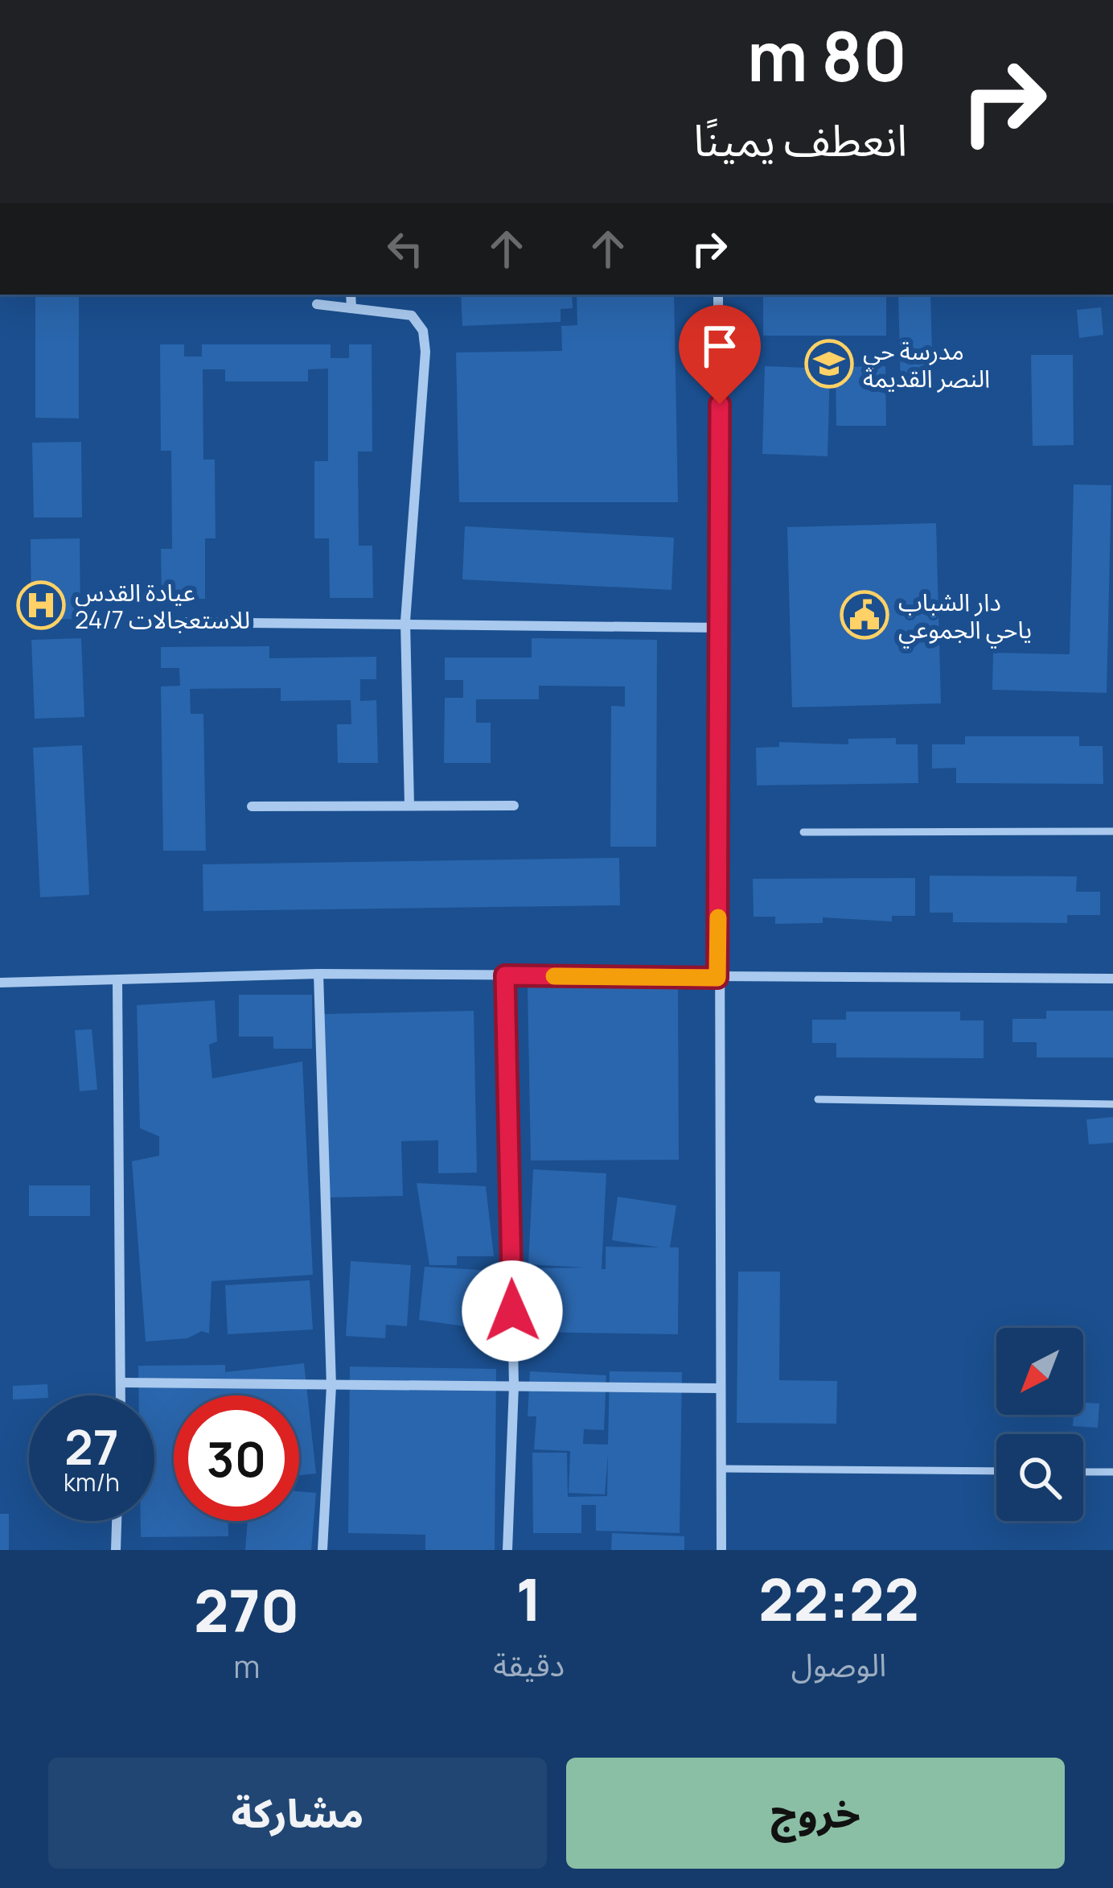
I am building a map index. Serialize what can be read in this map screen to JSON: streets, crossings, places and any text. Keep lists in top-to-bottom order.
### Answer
{
  "places": {
    "school or university": ["مدرسة حي النصر القديمة"],
    "hospital": ["عيادة القدس للاستعجالات 24/7"],
    "public building": ["دار الشباب ياحي الجموعي"]
  },
  "north": "bottom left",
  "page": {
    "turn": ["80 m", "انعطف يمينًا"],
    "speed": "27 km/h",
    "limit": "30",
    "eta": [
      "22:22",
      "الوصول",
      "1",
      "دقيقة",
      "270",
      "m"
    ],
    "buttons": ["خروج", "مشاركة"]
  }
}
